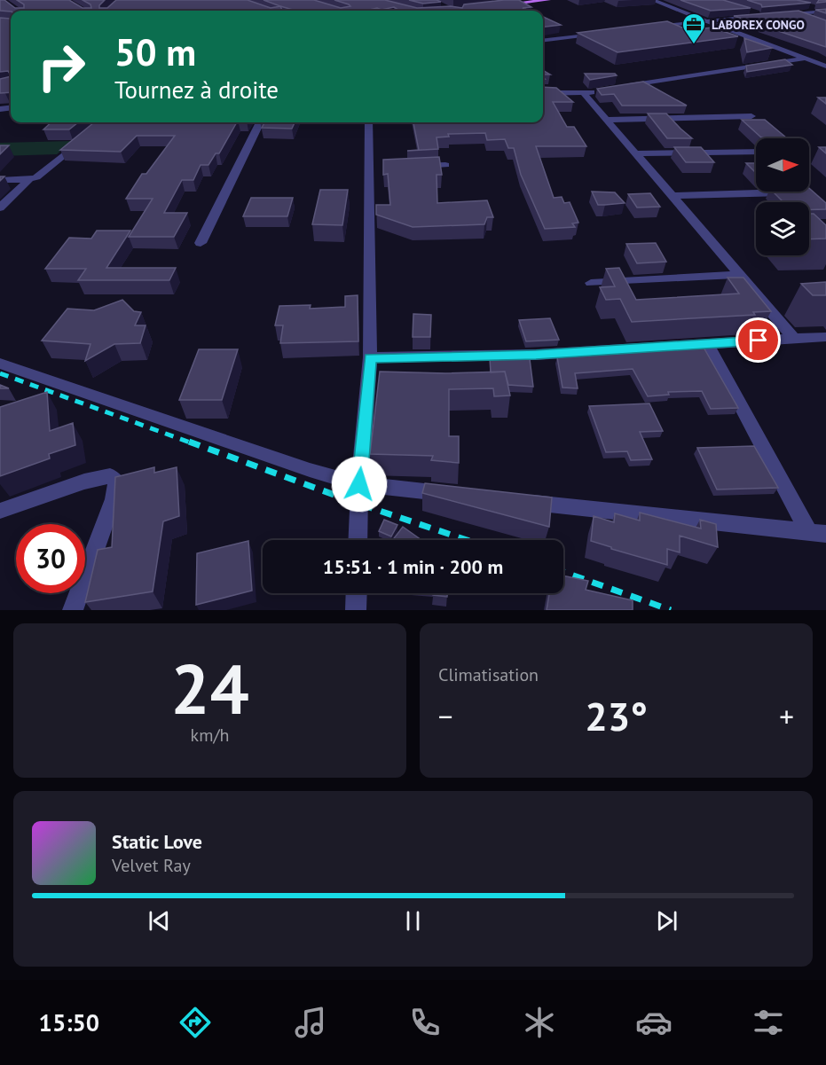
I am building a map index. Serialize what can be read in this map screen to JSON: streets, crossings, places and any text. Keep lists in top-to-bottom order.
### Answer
{
  "places": {
    "office": ["LABOREX CONGO"]
  },
  "north": "right",
  "page": {
    "turn": ["50 m", "Tournez à droite"],
    "limit": "30",
    "trip": "15:51 · 1 min · 200 m",
    "tile": [
      ["24", "km/h"],
      "Climatisation"
    ],
    "heat": ["−", "23°", "+"],
    "song": ["Static Love", "Velvet Ray"],
    "tabs": "15:50"
  }
}
